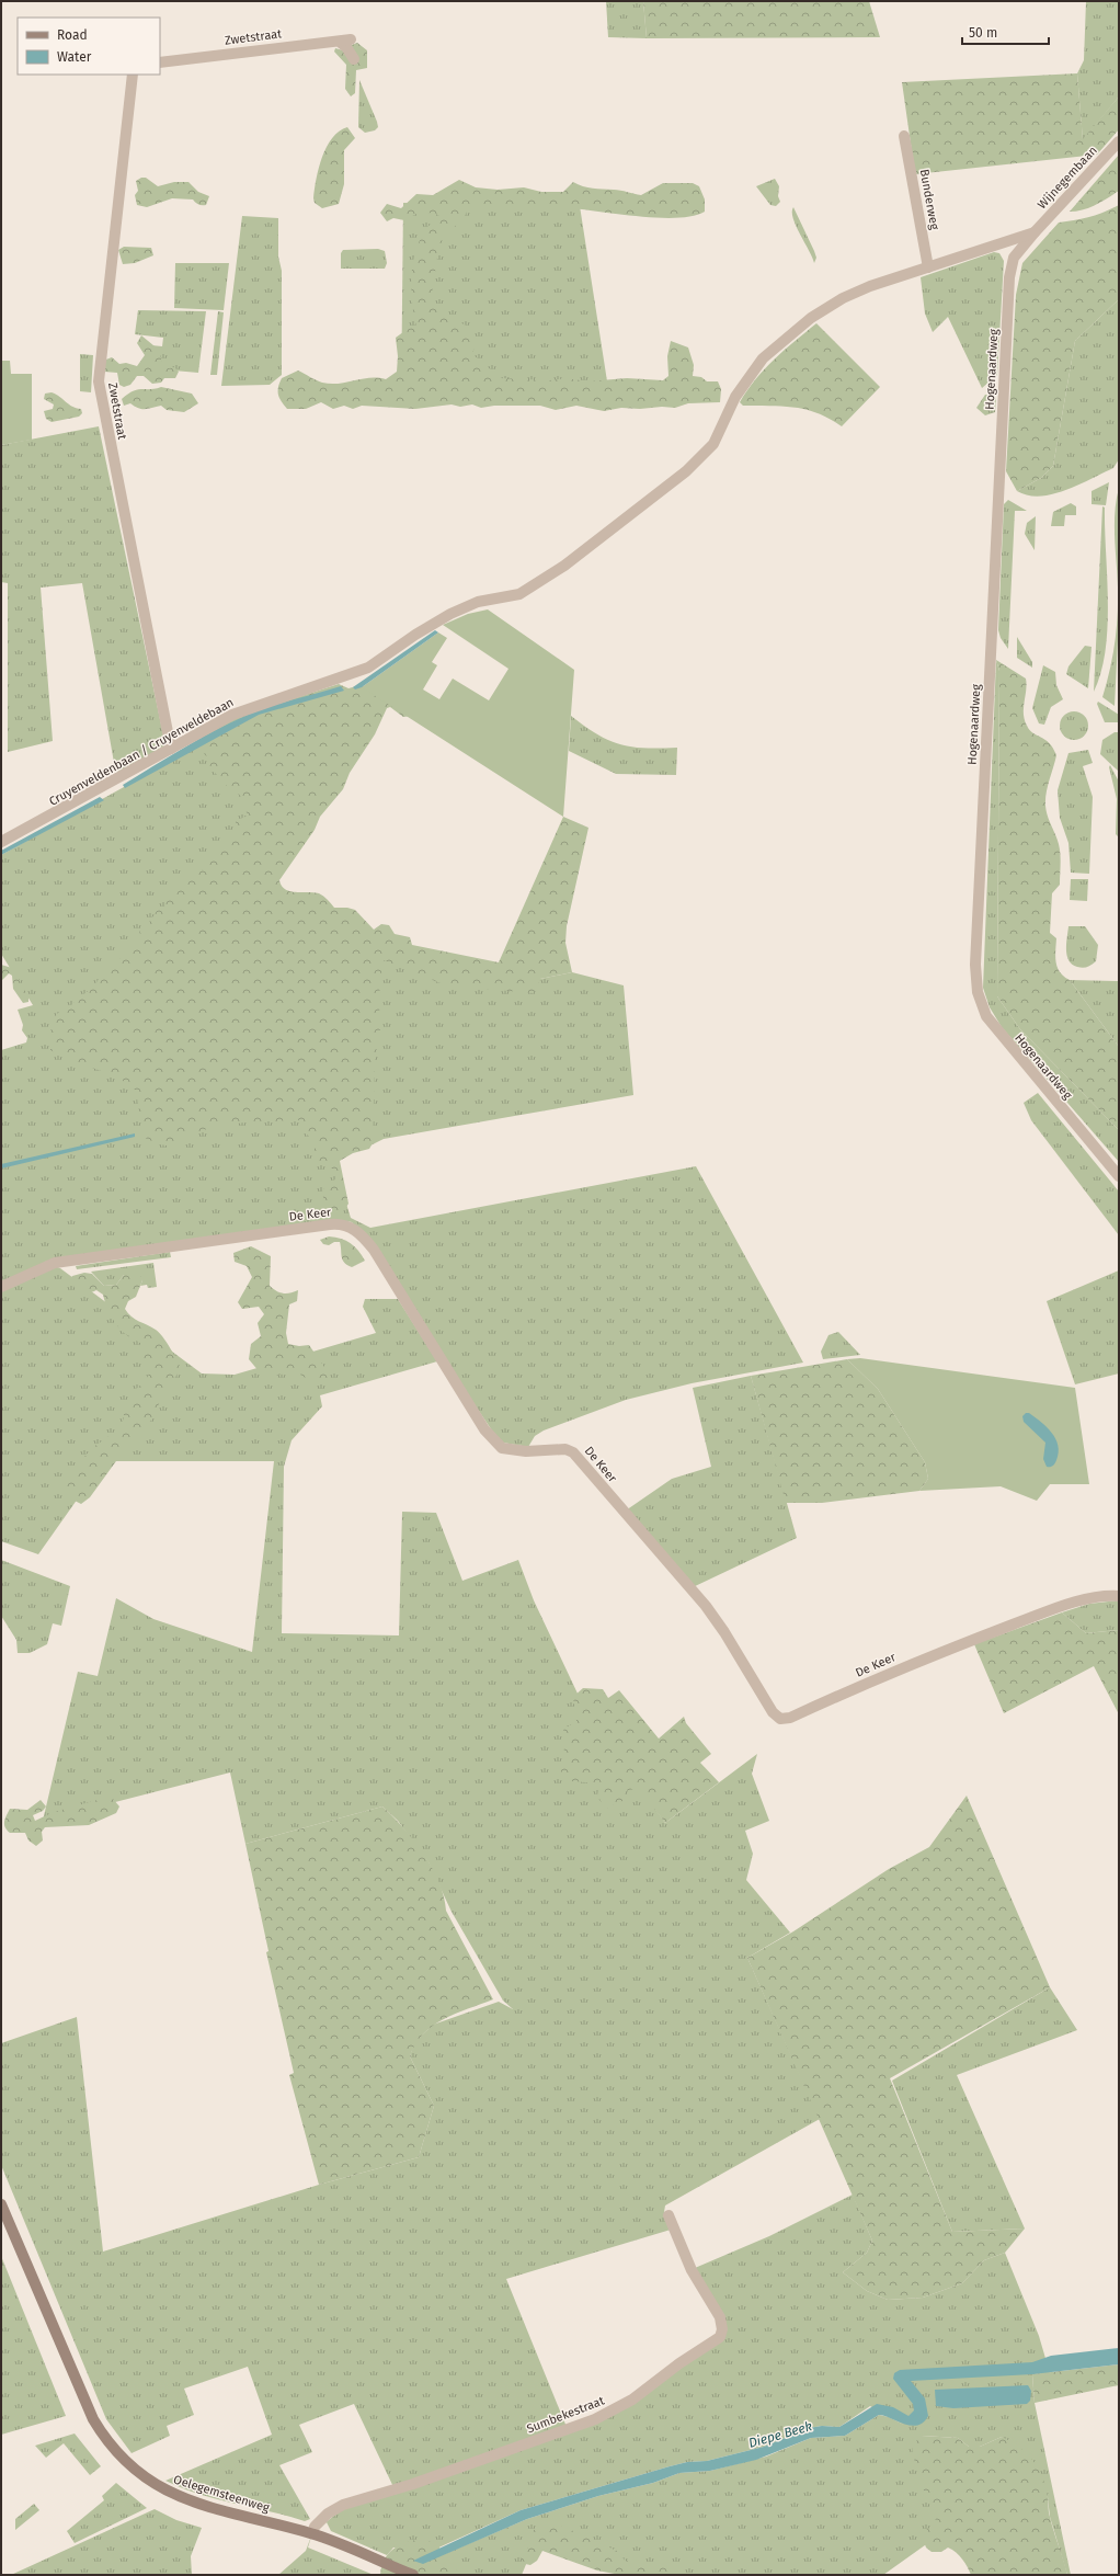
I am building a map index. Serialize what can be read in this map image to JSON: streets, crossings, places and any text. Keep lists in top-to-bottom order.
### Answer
{
  "streets": {
    "street": [
      "Zwetstraat",
      "Wijnegembaan",
      "Bunderweg",
      "Hogenaardweg",
      "Cruyenveldenbaan / Cruyenveldebaan",
      "De Keer",
      "Sumbekestraat",
      "Oelegemsteenweg"
    ]
  },
  "crossings": [
    ["Zwetstraat", "Cruyenveldenbaan / Cruyenveldebaan"],
    ["Wijnegembaan", "Hogenaardweg"],
    ["Wijnegembaan", "Cruyenveldenbaan / Cruyenveldebaan"],
    ["Bunderweg", "Cruyenveldenbaan / Cruyenveldebaan"],
    ["Hogenaardweg", "Cruyenveldenbaan / Cruyenveldebaan"],
    ["Sumbekestraat", "Oelegemsteenweg"]
  ],
  "water": ["Diepe Beek"],
  "legend": ["Road", "Water"],
  "scale_bar": "50 m"
}
